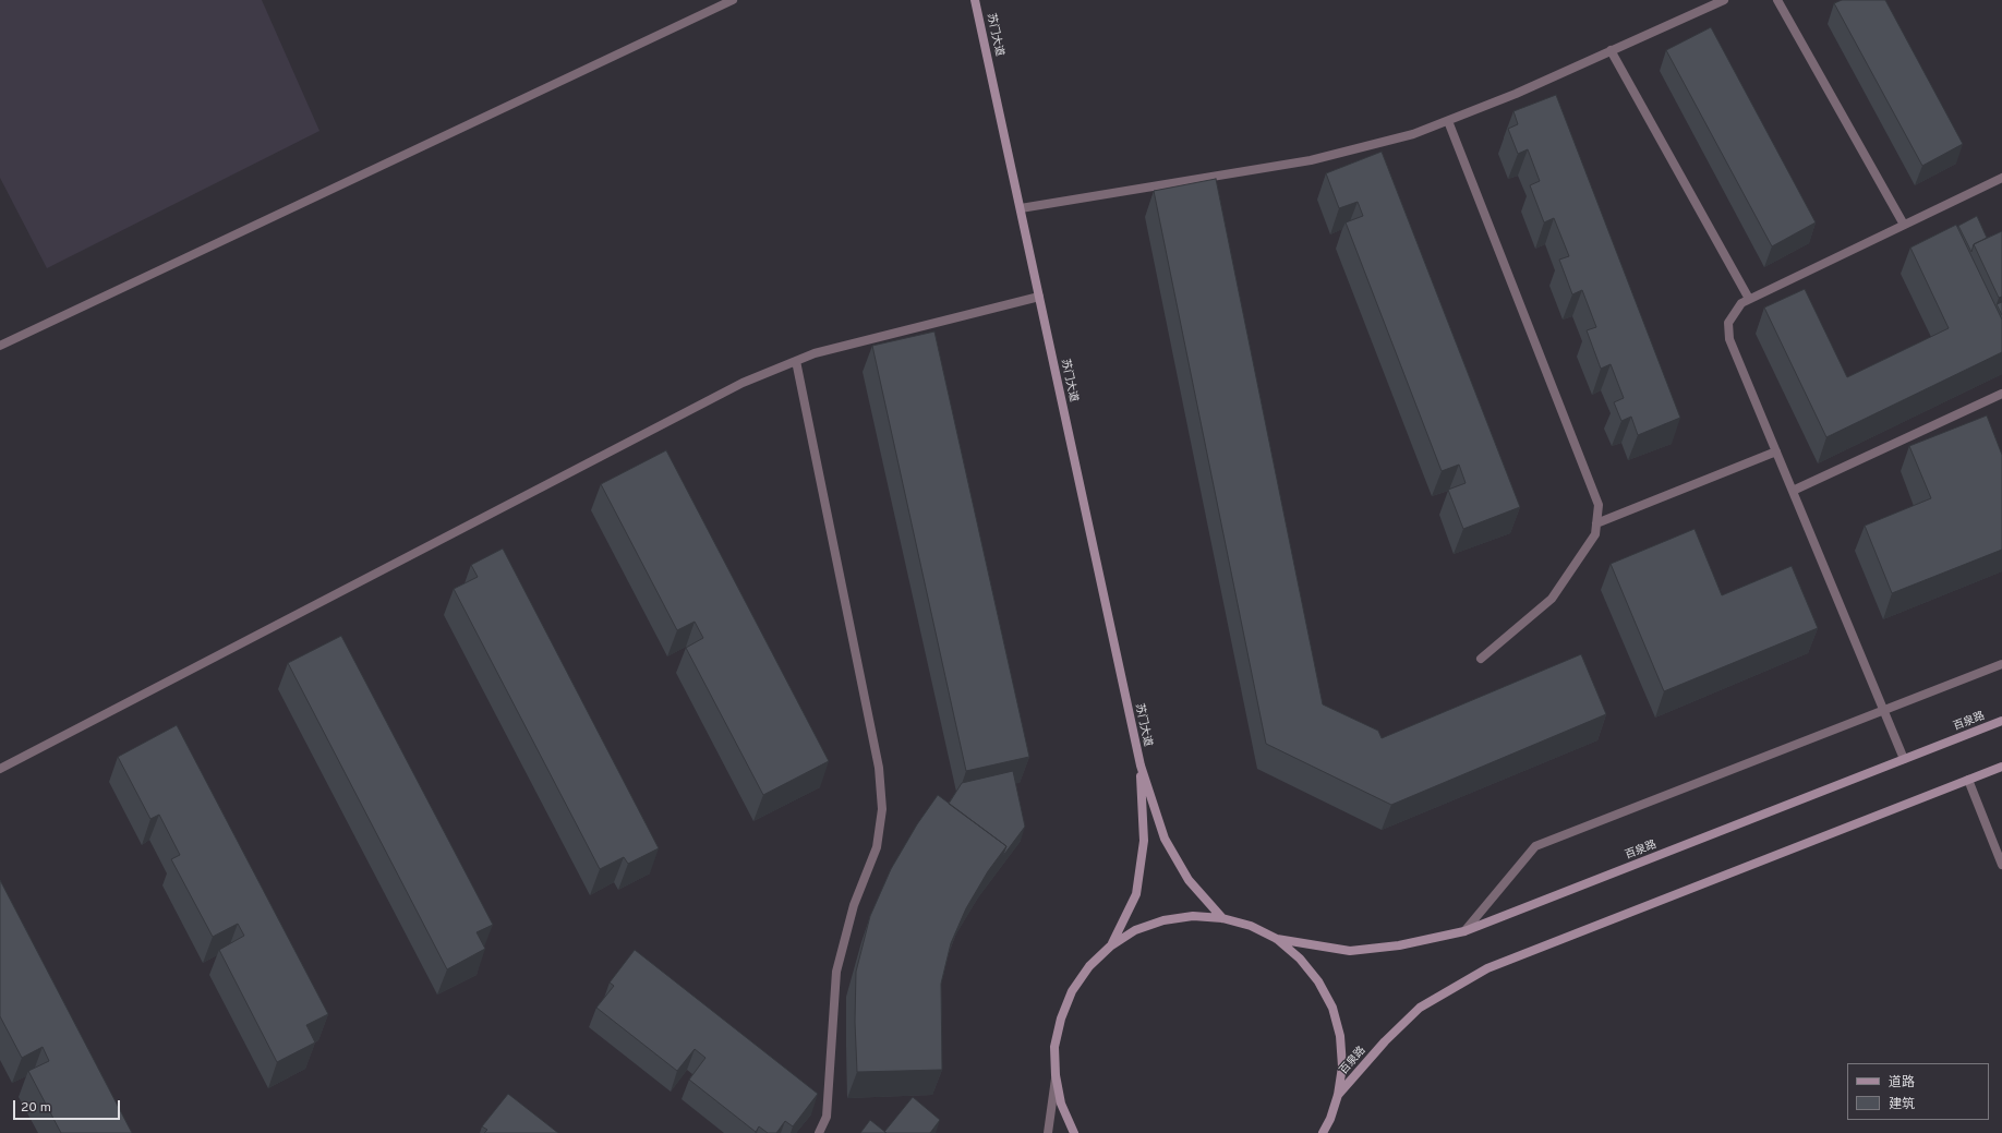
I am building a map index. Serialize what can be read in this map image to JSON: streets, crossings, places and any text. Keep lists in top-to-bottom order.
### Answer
{
  "streets": {
    "main road": ["苏门大道", "百泉路"]
  },
  "legend": ["道路", "建筑"],
  "scale_bar": "20 m"
}
